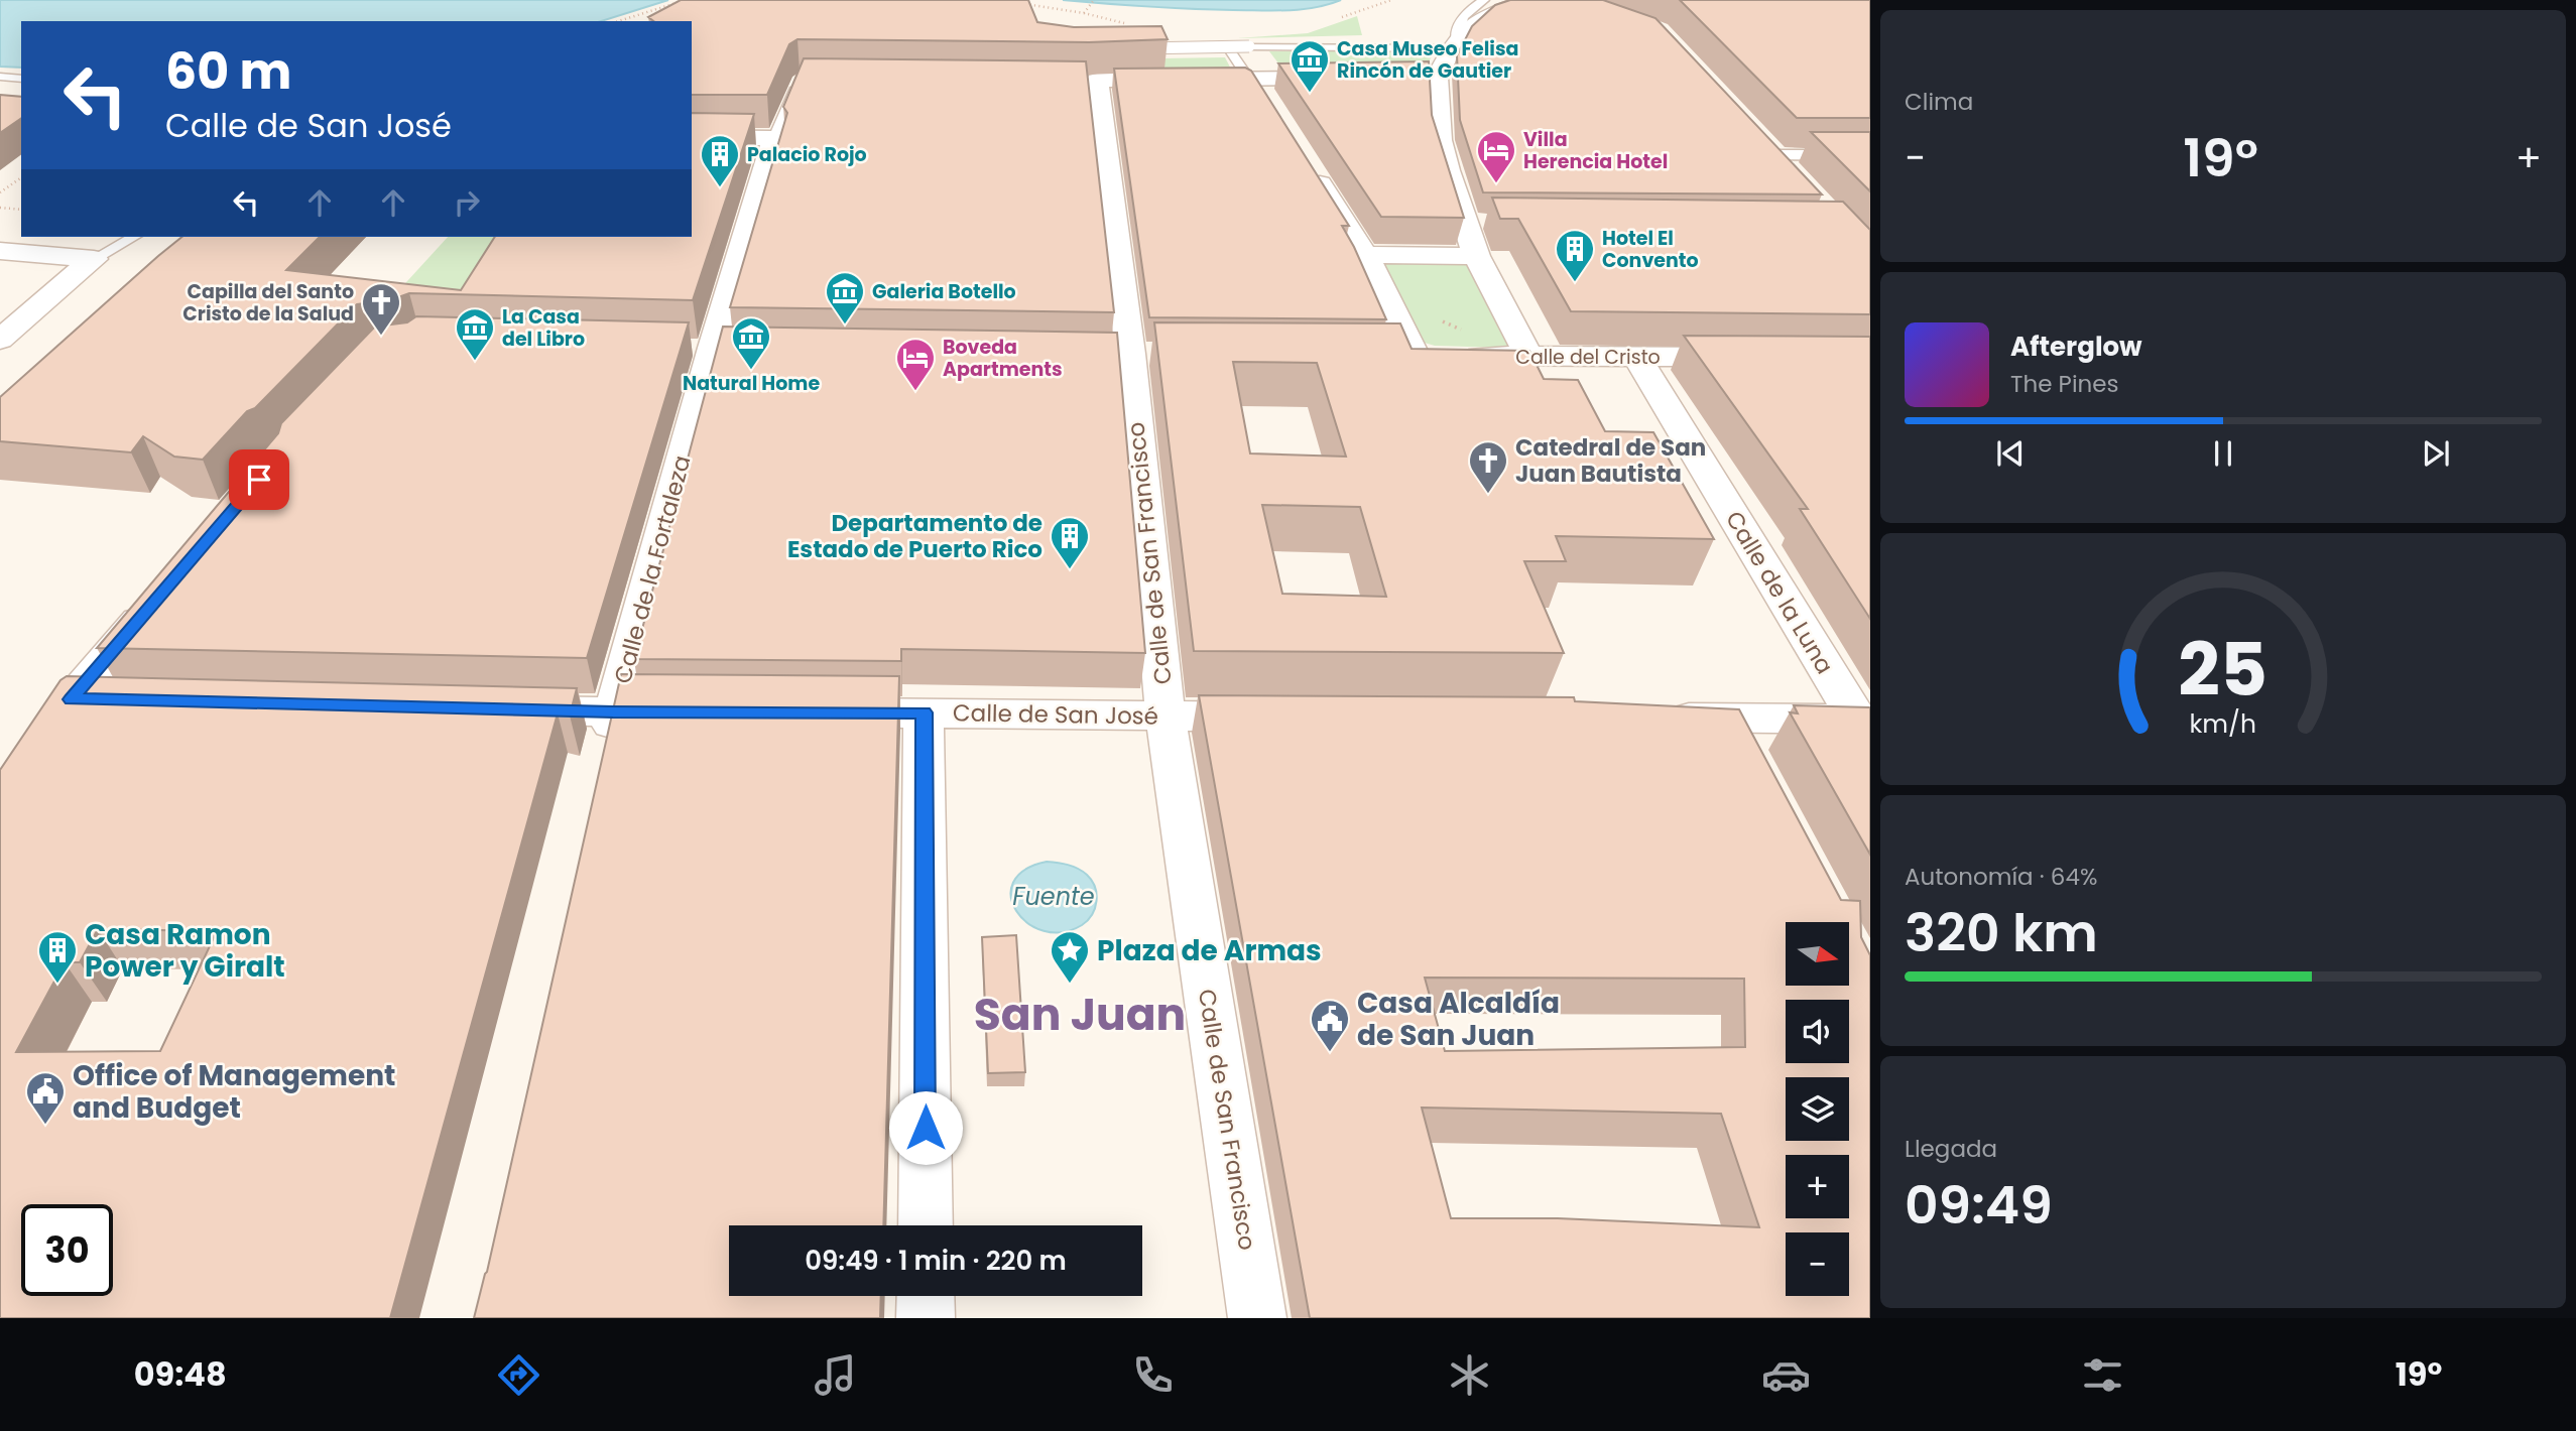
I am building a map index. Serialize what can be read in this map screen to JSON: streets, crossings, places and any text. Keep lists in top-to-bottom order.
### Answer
{
  "streets": {
    "street": [
      "Calle del Cristo",
      "Calle de San Francisco",
      "Calle de la Fortaleza",
      "Calle de la Luna",
      "Calle de San José"
    ]
  },
  "crossings": [
    ["Calle del Cristo", "Calle de la Luna"],
    ["Calle de San Francisco", "Calle de San José"]
  ],
  "districts": ["San Juan"],
  "water": ["Fuente"],
  "places": {
    "museum": [
      "Casa Museo Felisa Rincón de Gautier",
      "Galeria Botello",
      "La Casa del Libro",
      "Natural Home"
    ],
    "hotel": ["Villa Herencia Hotel", "Boveda Apartments"],
    "building": [
      "Palacio Rojo",
      "Hotel El Convento",
      "Departamento de Estado de Puerto Rico",
      "Casa Ramon Power y Giralt"
    ],
    "church": ["Capilla del Santo Cristo de la Salud", "Catedral de San Juan Bautista"],
    "place": ["Plaza de Armas"],
    "public building": ["Casa Alcaldía de San Juan", "Office of Management and Budget"]
  },
  "north": "right",
  "page": {
    "tile": [
      "Clima",
      ["Autonomía · 64%", "320 km"],
      ["Llegada", "09:49"]
    ],
    "turn": ["60 m", "Calle de San José"],
    "heat": ["−", "19°", "+"],
    "song": ["Afterglow", "The Pines"],
    "map_buttons": ["+", "−"],
    "limit": "30",
    "trip": "09:49 · 1 min · 220 m",
    "tabs": ["09:48", "19°"],
    "gauge": ["25", "km/h"]
  }
}
